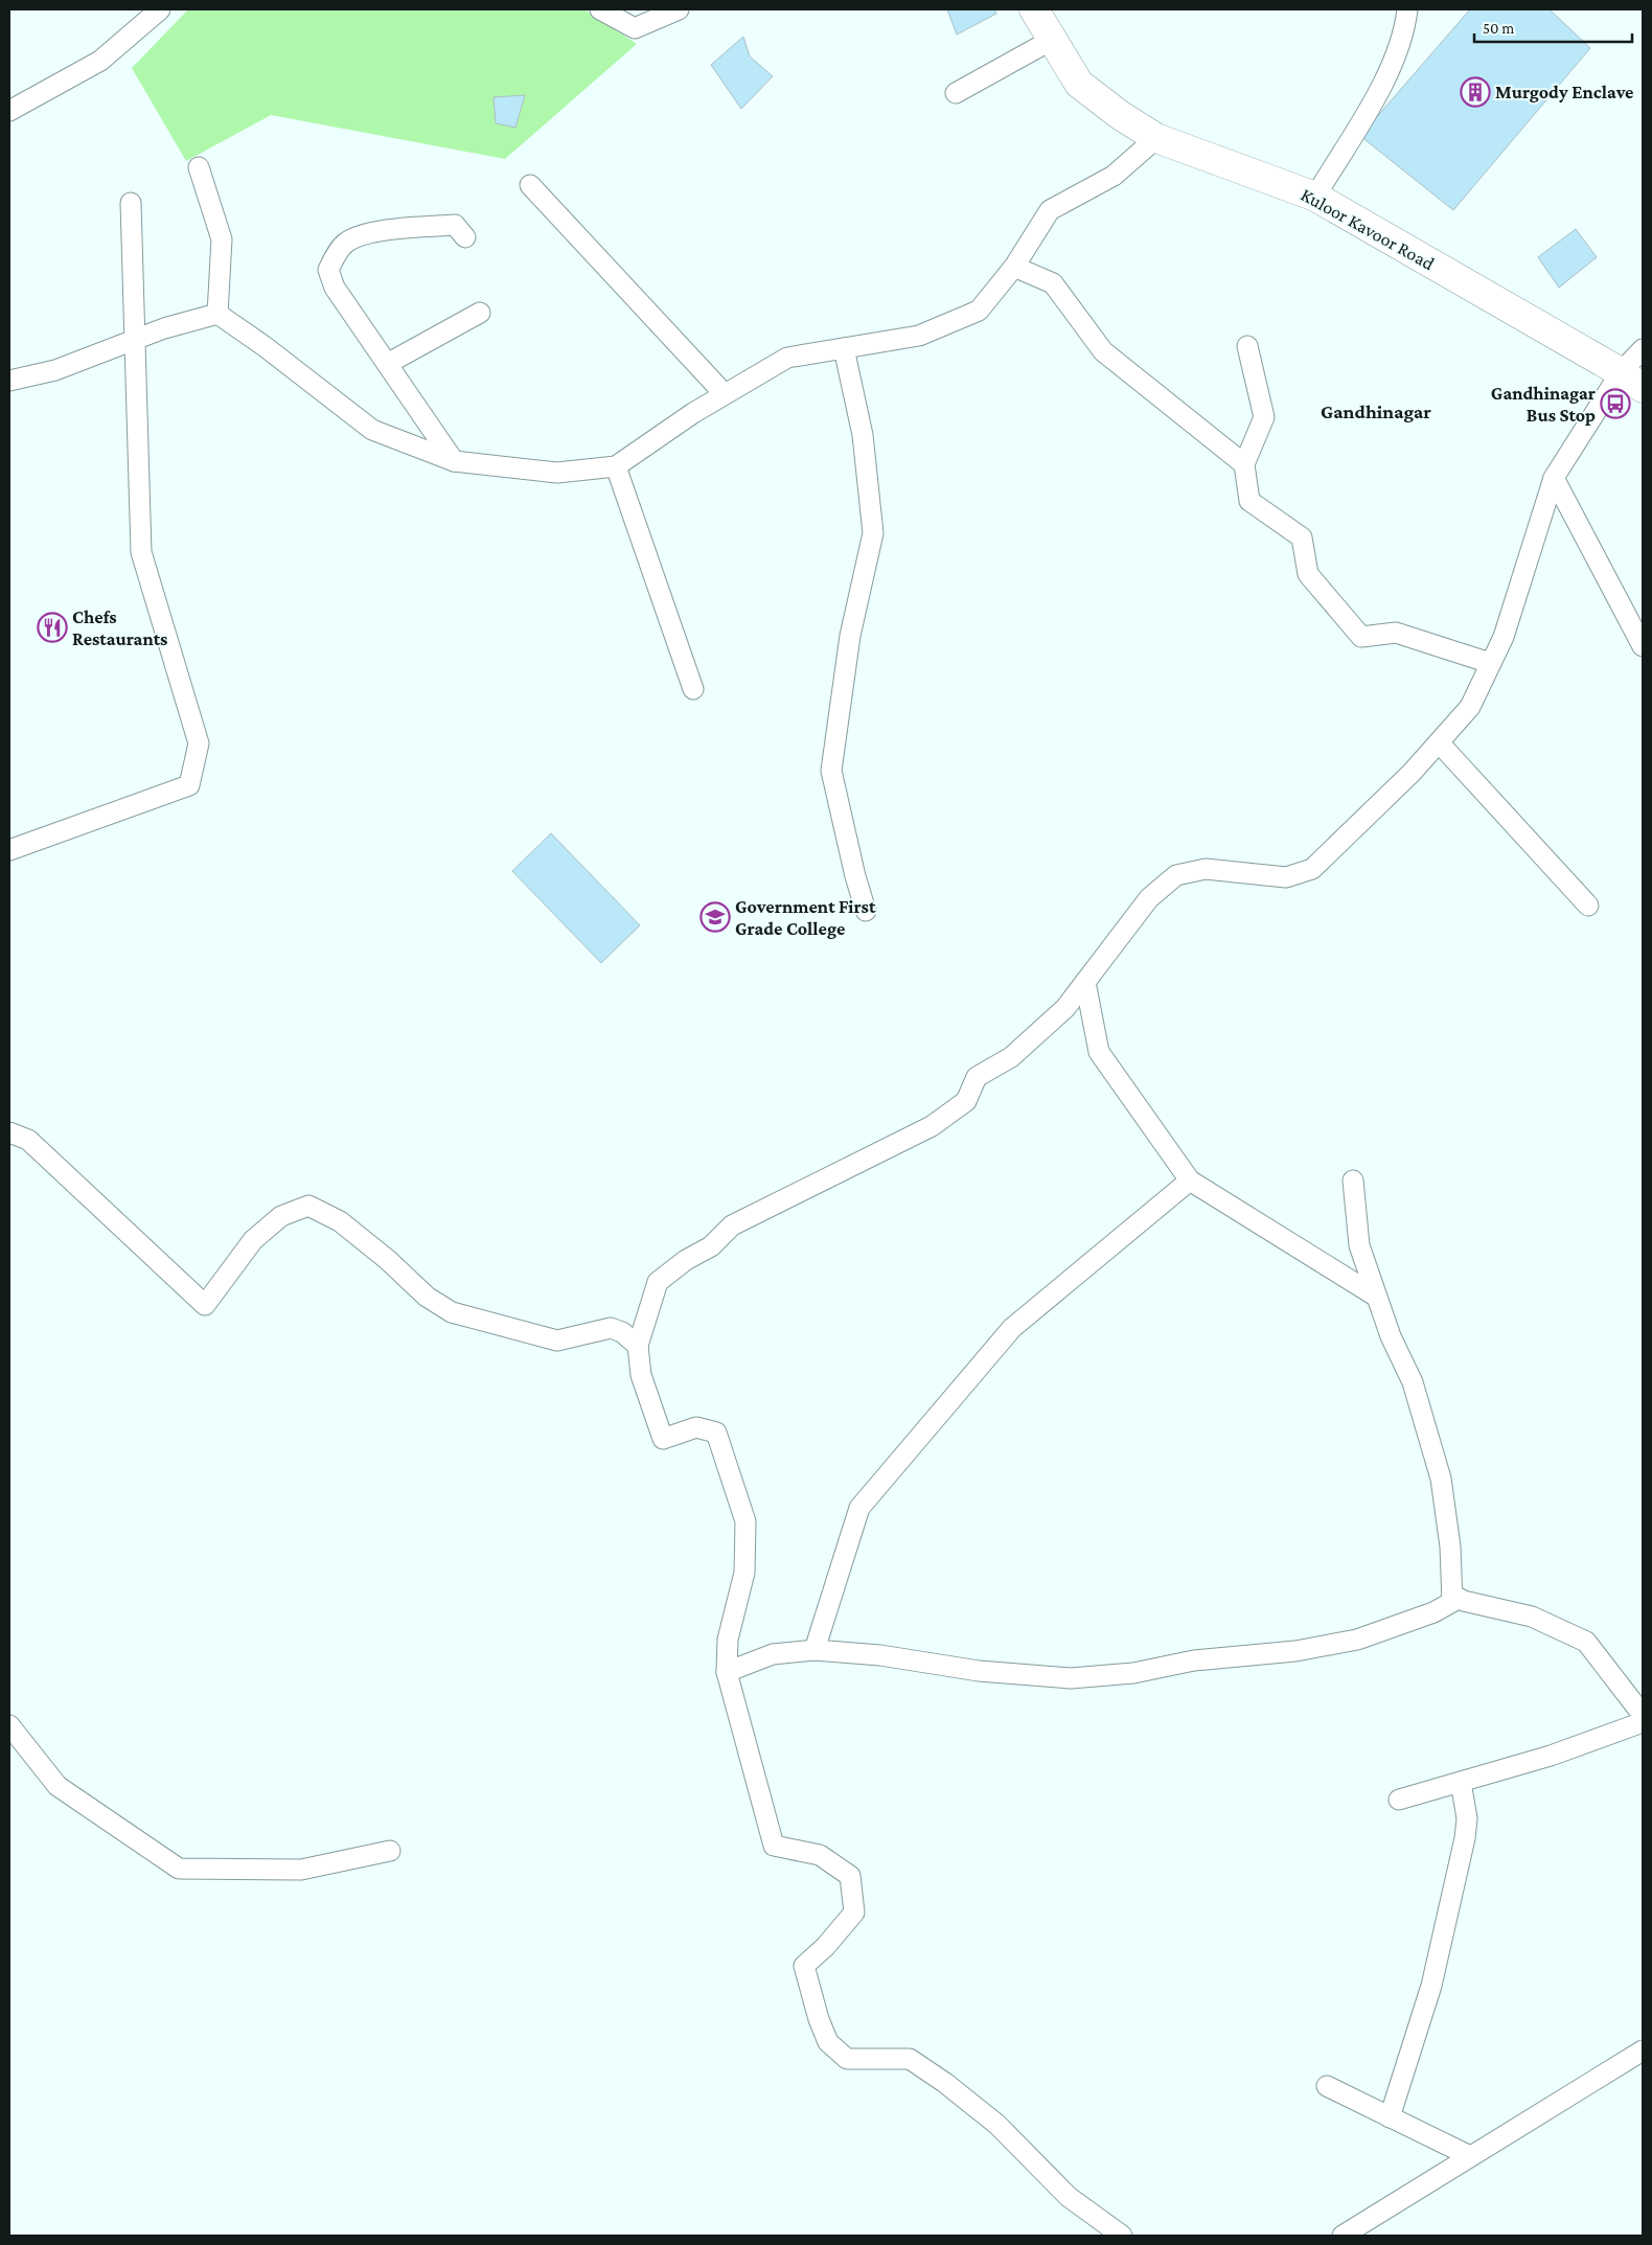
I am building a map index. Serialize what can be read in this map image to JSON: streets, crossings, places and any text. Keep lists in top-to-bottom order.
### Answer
{
  "streets": {
    "main road": ["Kuloor Kavoor Road"]
  },
  "districts": ["Gandhinagar"],
  "places": {
    "building": ["Murgody Enclave"],
    "bus stop": ["Gandhinagar Bus Stop"],
    "restaurant": ["Chefs Restaurants"],
    "school or university": ["Government First Grade College"]
  },
  "scale_bar": "50 m"
}
